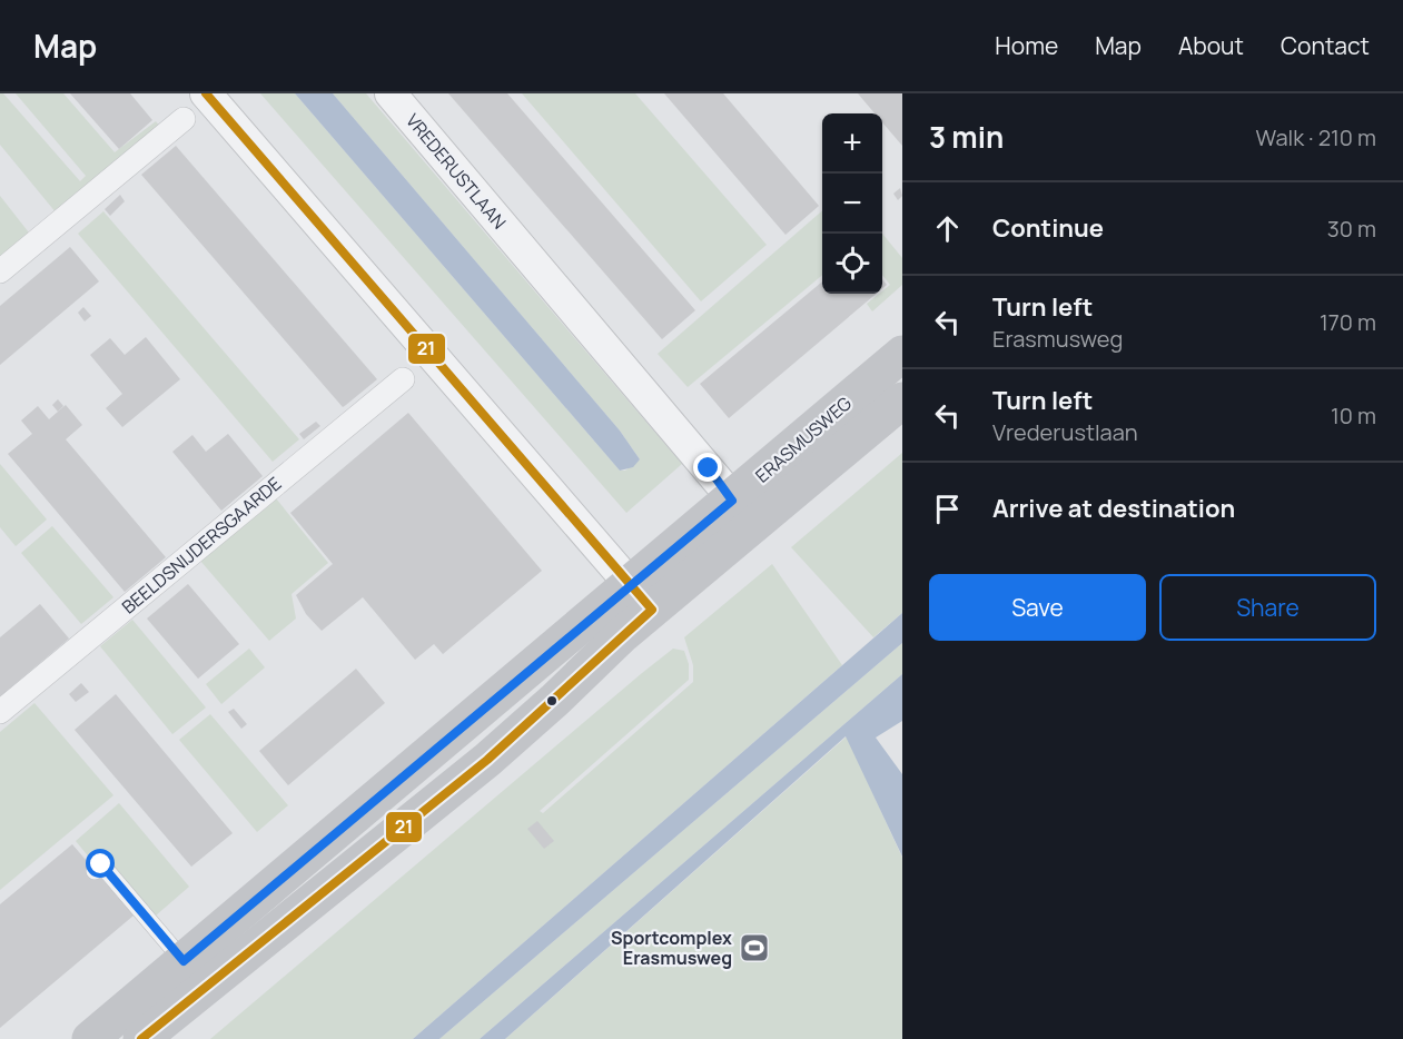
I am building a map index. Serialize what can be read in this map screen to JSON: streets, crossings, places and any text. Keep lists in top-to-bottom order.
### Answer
{
  "streets": {
    "main road": ["ERASMUSWEG"],
    "street": ["VREDERUSTLAAN", "BEELDSNIJDERSGAARDE"]
  },
  "crossings": [
    ["VREDERUSTLAAN", "ERASMUSWEG"]
  ],
  "places": {
    "sports": ["Sportcomplex Erasmusweg"]
  },
  "lines": ["transit line 21"],
  "page": {
    "header": "Map",
    "nav": [
      "Home",
      "Map",
      "About",
      "Contact"
    ],
    "heading": ["3 min", "Walk · 210 m"],
    "map_buttons": ["+", "−"],
    "list": [
      ["Continue", "30 m"],
      ["Turn left", "Erasmusweg", "170 m"],
      ["Turn left", "Vrederustlaan", "10 m"],
      "Arrive at destination"
    ],
    "buttons": ["Save", "Share"]
  }
}
